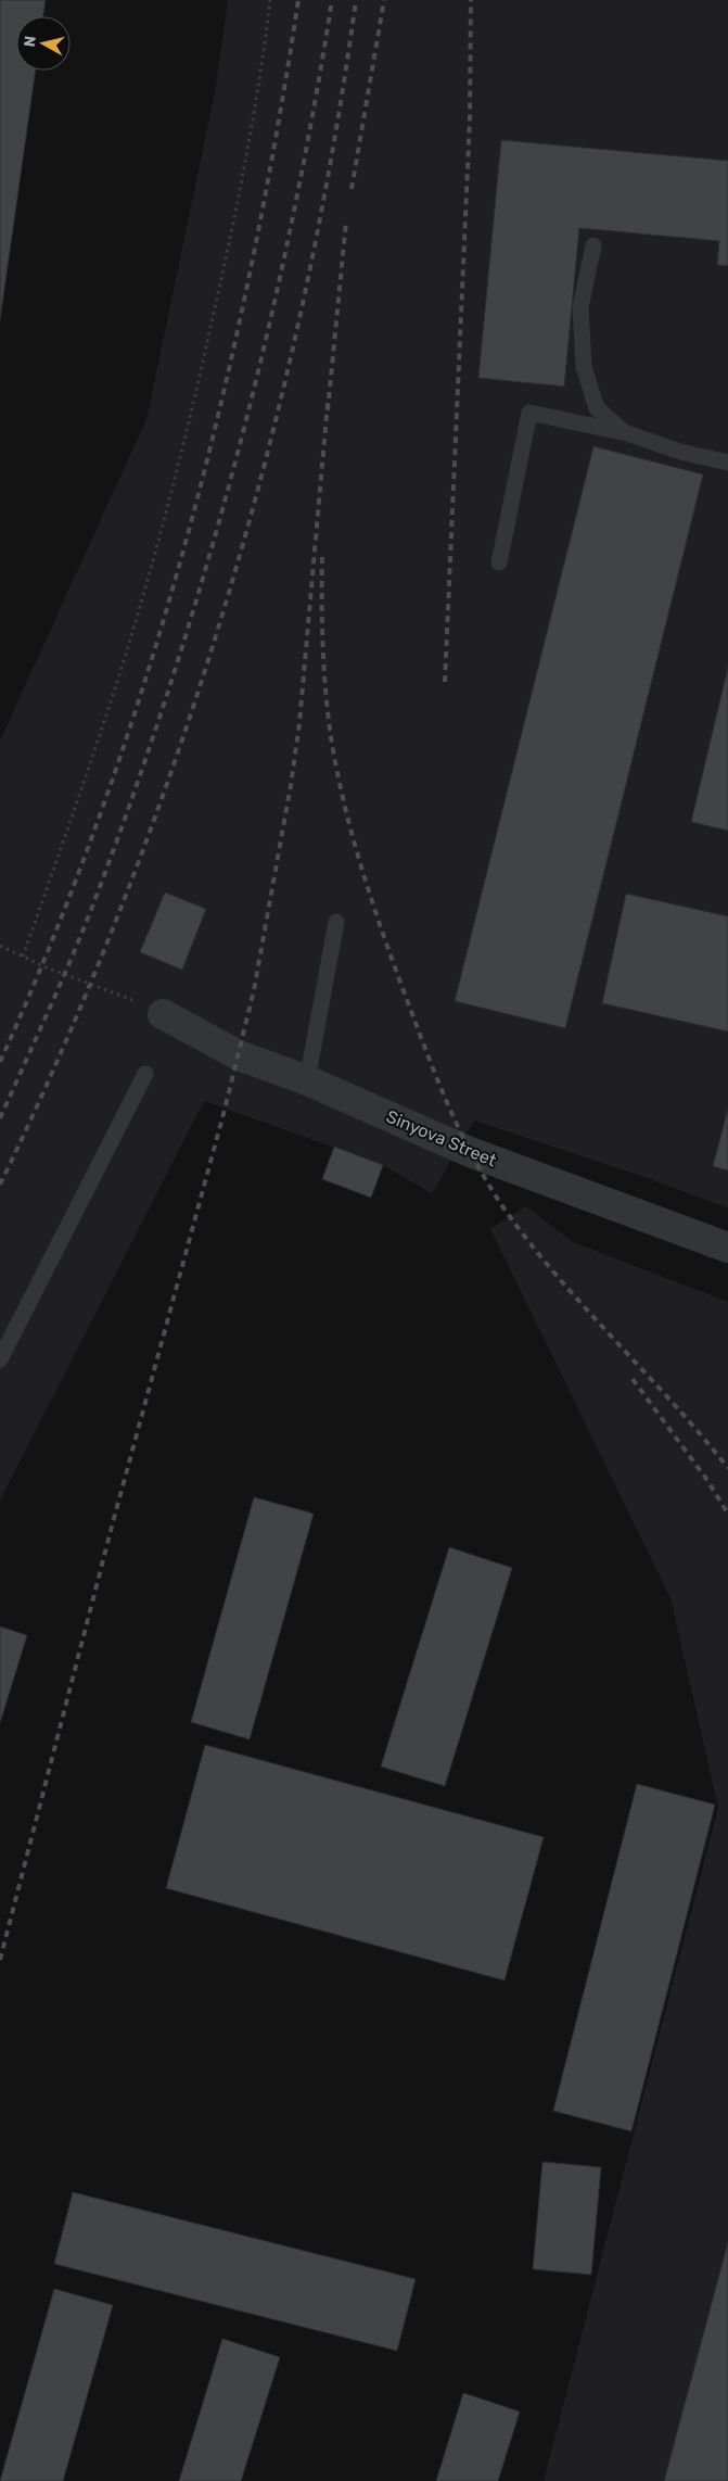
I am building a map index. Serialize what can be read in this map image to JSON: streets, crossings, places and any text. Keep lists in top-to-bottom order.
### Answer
{
  "streets": {
    "street": ["Sinyova Street"]
  },
  "north": "left"
}
